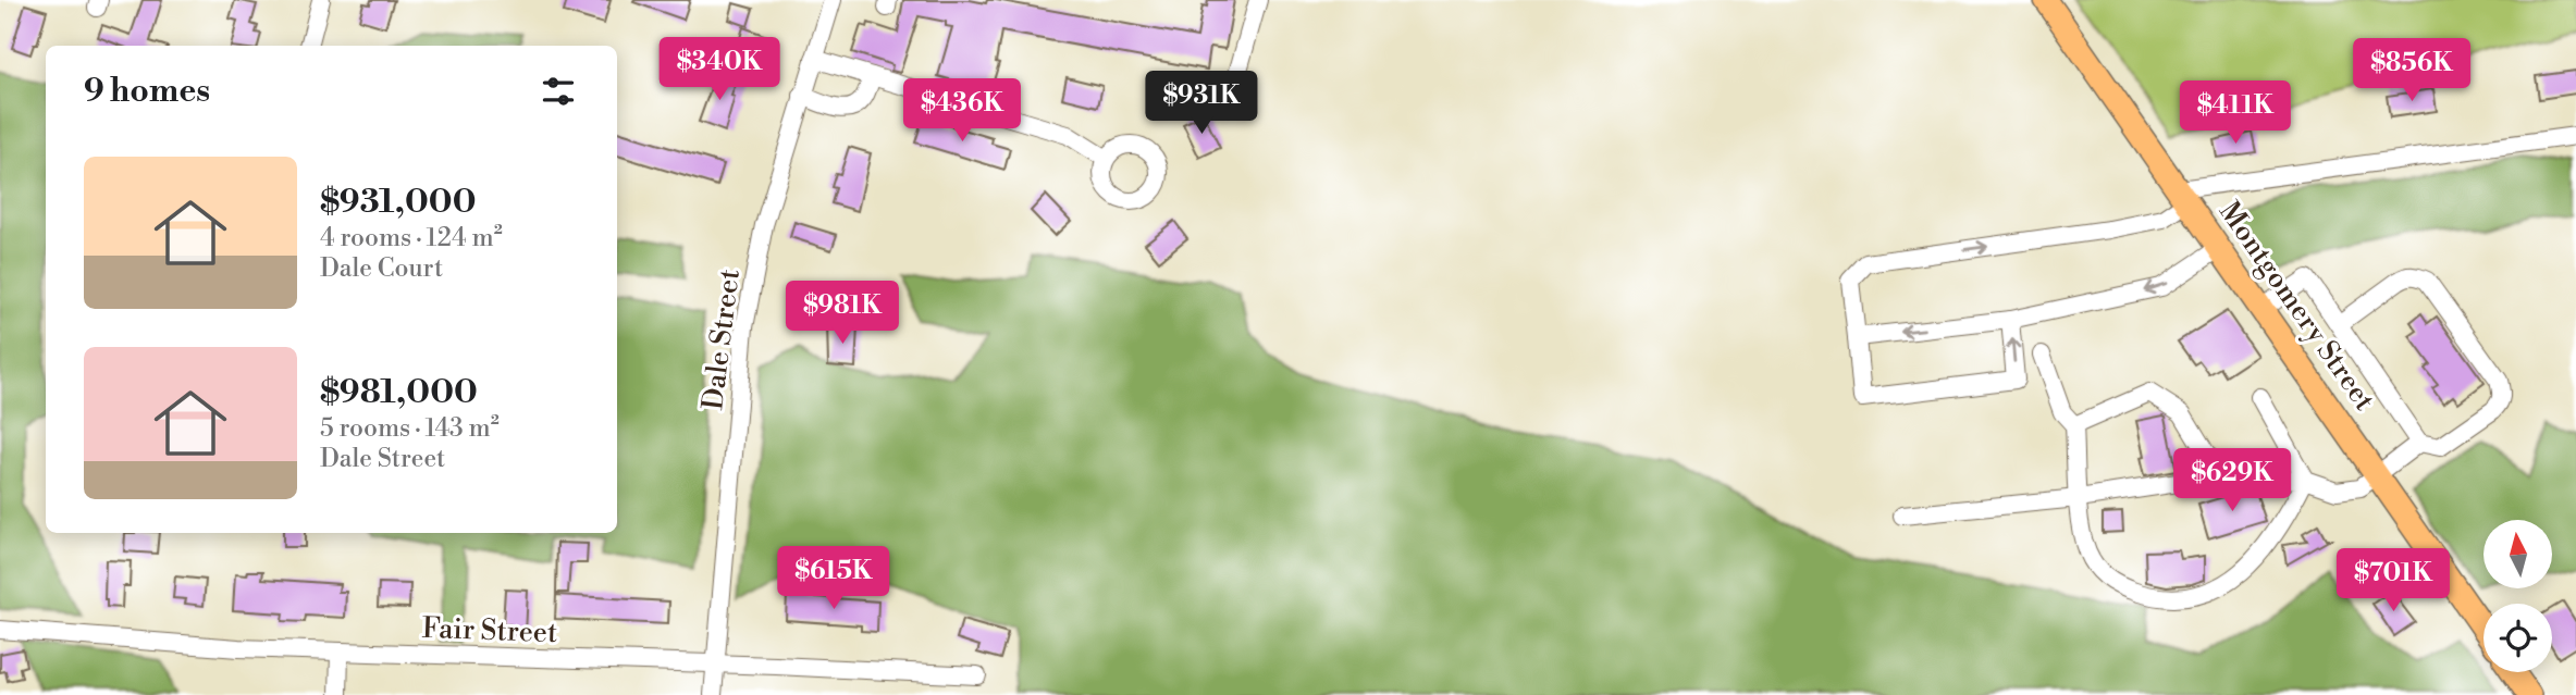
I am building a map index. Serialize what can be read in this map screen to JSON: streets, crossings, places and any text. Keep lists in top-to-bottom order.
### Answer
{
  "streets": {
    "main road": ["Montgomery Street"],
    "street": ["Dale Street", "Fair Street"]
  },
  "crossings": [
    ["Dale Street", "Fair Street"]
  ],
  "north": "top",
  "page": {
    "price": [
      "$340K",
      "$856K",
      "$931K",
      "$436K",
      "$411K",
      "$981K",
      "$629K",
      "$615K",
      "$701K"
    ],
    "heading": "9 homes",
    "list": [
      {
        "name": "$931,000",
        "note": "4 rooms · 124 m² · Dale Court"
      },
      {
        "name": "$981,000",
        "note": "5 rooms · 143 m² · Dale Street"
      }
    ]
  }
}
